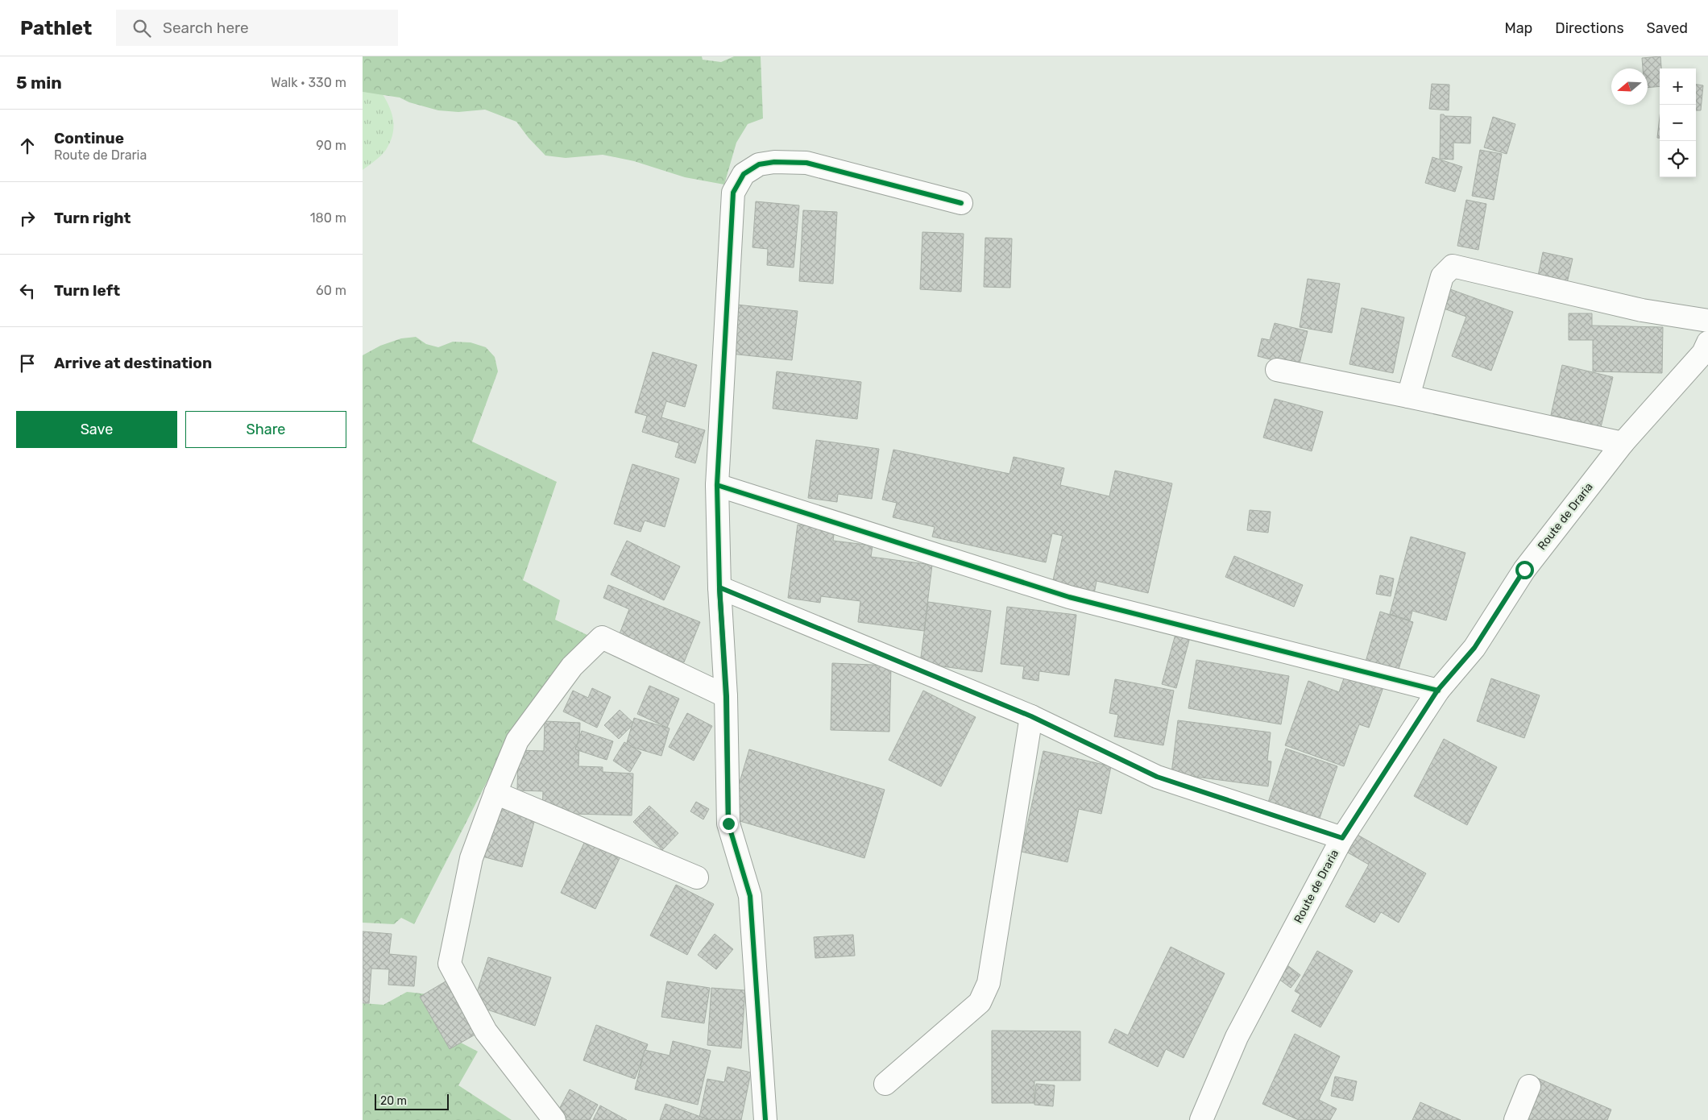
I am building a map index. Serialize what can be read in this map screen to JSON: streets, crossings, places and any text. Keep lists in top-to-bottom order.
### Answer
{
  "streets": {
    "street": ["Route de Draria"]
  },
  "scale_bar": "20 m",
  "north": "left",
  "page": {
    "header": "Pathlet",
    "search": "Search here",
    "nav": ["Map", "Directions", "Saved"],
    "heading": ["5 min", "Walk · 330 m"],
    "map_buttons": ["+", "−"],
    "list": [
      ["Continue", "Route de Draria", "90 m"],
      ["Turn right", "180 m"],
      ["Turn left", "60 m"],
      "Arrive at destination"
    ],
    "buttons": ["Save", "Share"],
    "scale": "20 m"
  }
}
